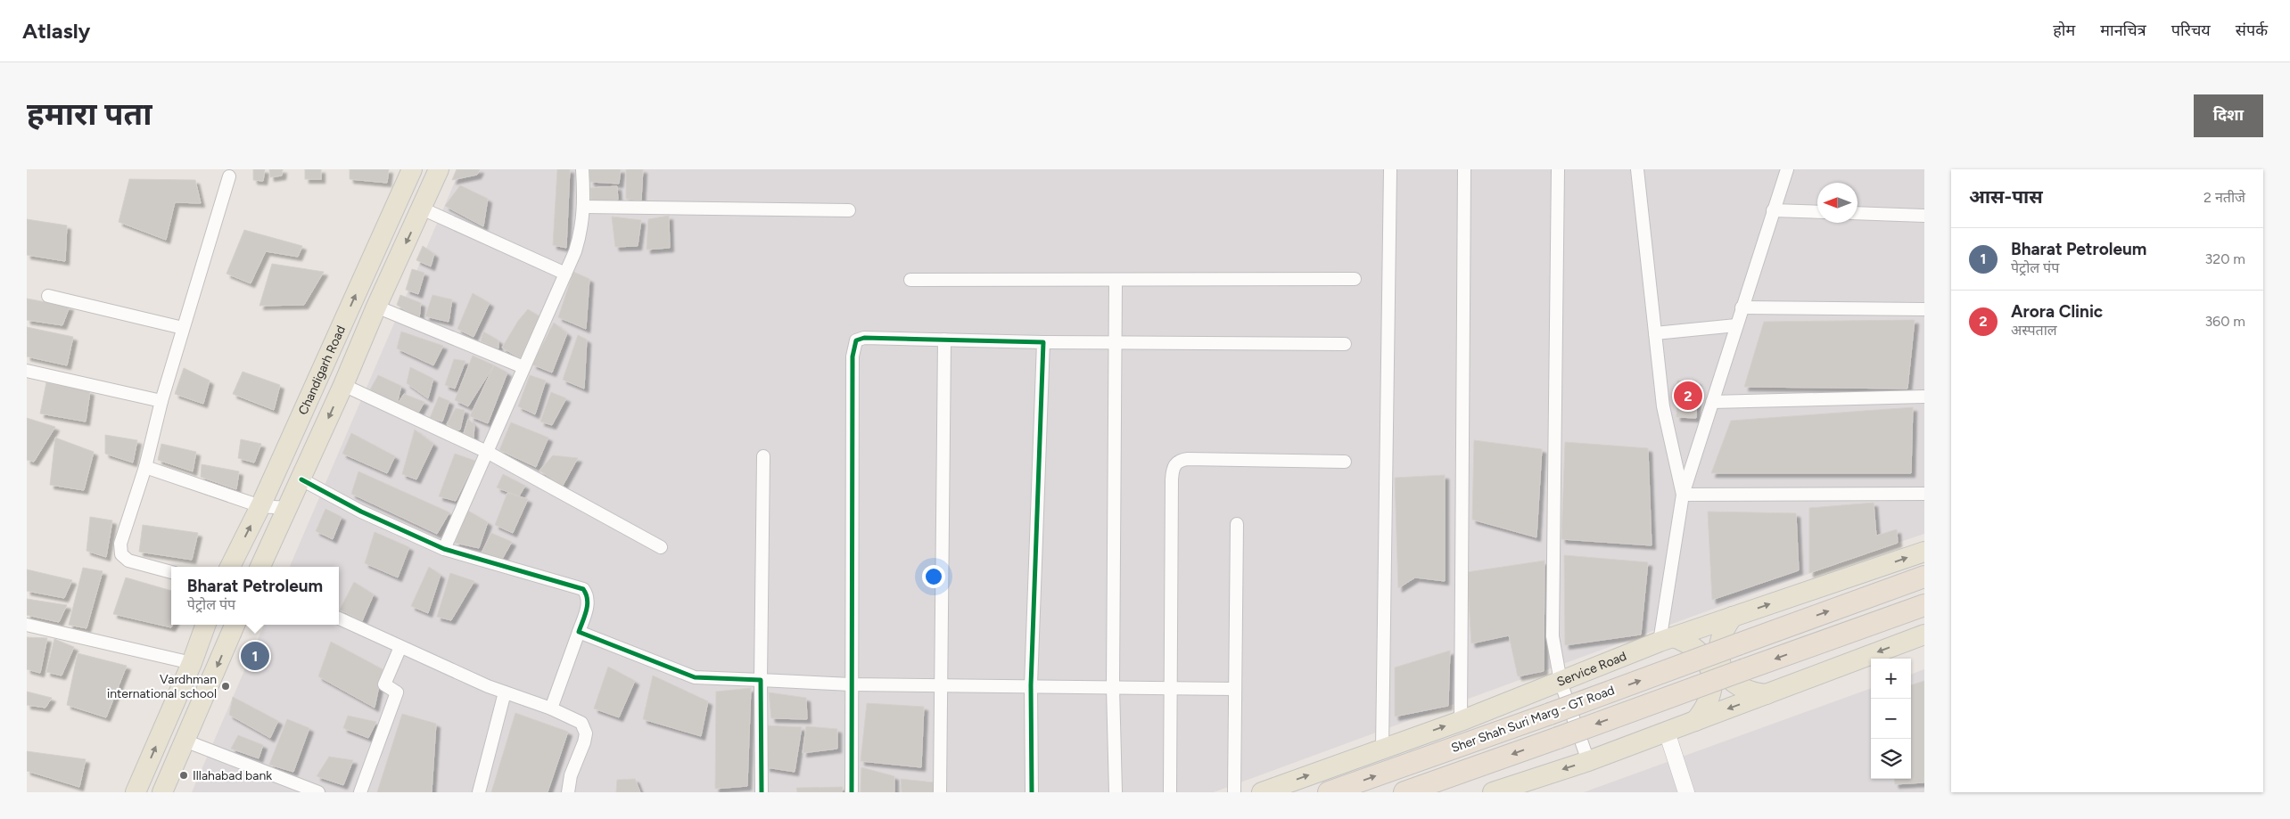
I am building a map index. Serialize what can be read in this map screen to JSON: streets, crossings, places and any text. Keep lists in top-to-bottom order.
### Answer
{
  "streets": {
    "highway": ["Sher Shah Suri Marg - GT Road"],
    "main road": ["Chandigarh Road", "Service Road"]
  },
  "places": ["Vardhman international school", "Illahabad bank"],
  "north": "left",
  "page": {
    "header": "Atlasly",
    "nav": [
      "होम",
      "मानचित्र",
      "परिचय",
      "संपर्क"
    ],
    "buttons": "दिशा",
    "title": "हमारा पता",
    "heading": ["आस-पास", "2 नतीजे"],
    "list": [
      {
        "mark": "1",
        "name": "Bharat Petroleum",
        "note": "पेट्रोल पंप",
        "value": "320 m"
      },
      {
        "mark": "2",
        "name": "Arora Clinic",
        "note": "अस्पताल",
        "value": "360 m"
      }
    ],
    "pins": ["2", "1"],
    "popup": ["Bharat Petroleum", "पेट्रोल पंप"],
    "map_buttons": ["+", "−"]
  }
}
